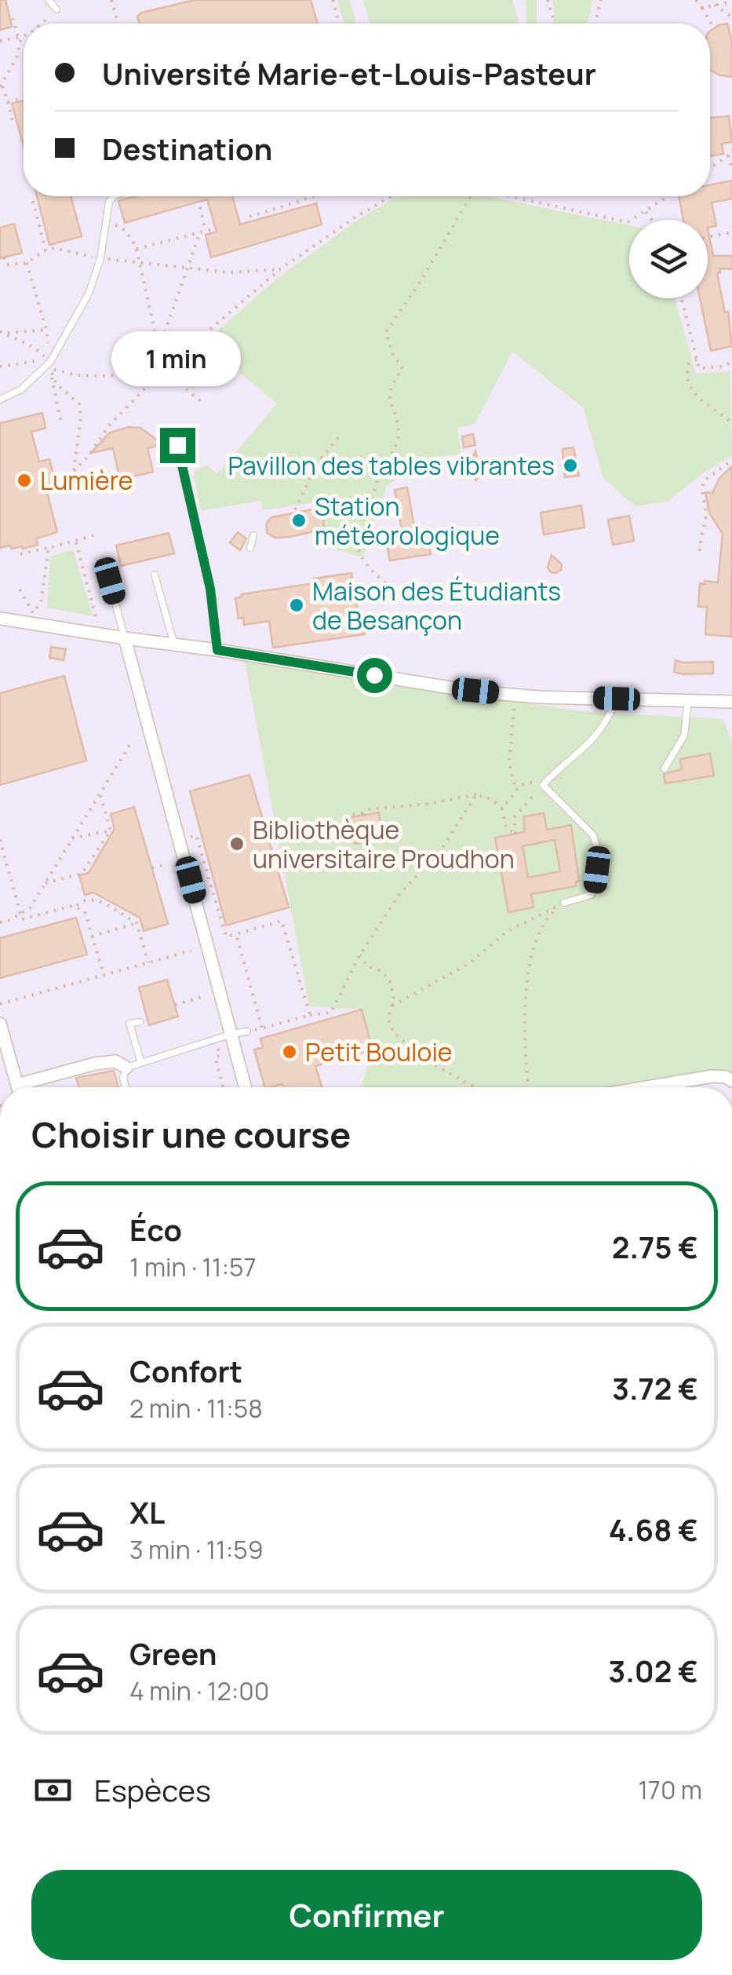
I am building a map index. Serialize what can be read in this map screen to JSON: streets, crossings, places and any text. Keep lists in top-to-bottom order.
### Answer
{
  "places": [
    "Pavillon des tables vibrantes",
    "Lumière",
    "Station météorologique",
    "Maison des Étudiants de Besançon",
    "Bibliothèque universitaire Proudhon",
    "Petit Bouloie"
  ],
  "page": {
    "banner": ["Université Marie-et-Louis-Pasteur", "Destination"],
    "bubble": "1 min",
    "heading": "Choisir une course",
    "list": [
      {
        "name": "Éco",
        "note": "1 min · 11:57",
        "value": "2.75 €"
      },
      {
        "name": "Confort",
        "note": "2 min · 11:58",
        "value": "3.72 €"
      },
      {
        "name": "XL",
        "note": "3 min · 11:59",
        "value": "4.68 €"
      },
      {
        "name": "Green",
        "note": "4 min · 12:00",
        "value": "3.02 €"
      }
    ],
    "pay": ["Espèces", "170 m"],
    "buttons": "Confirmer"
  }
}
